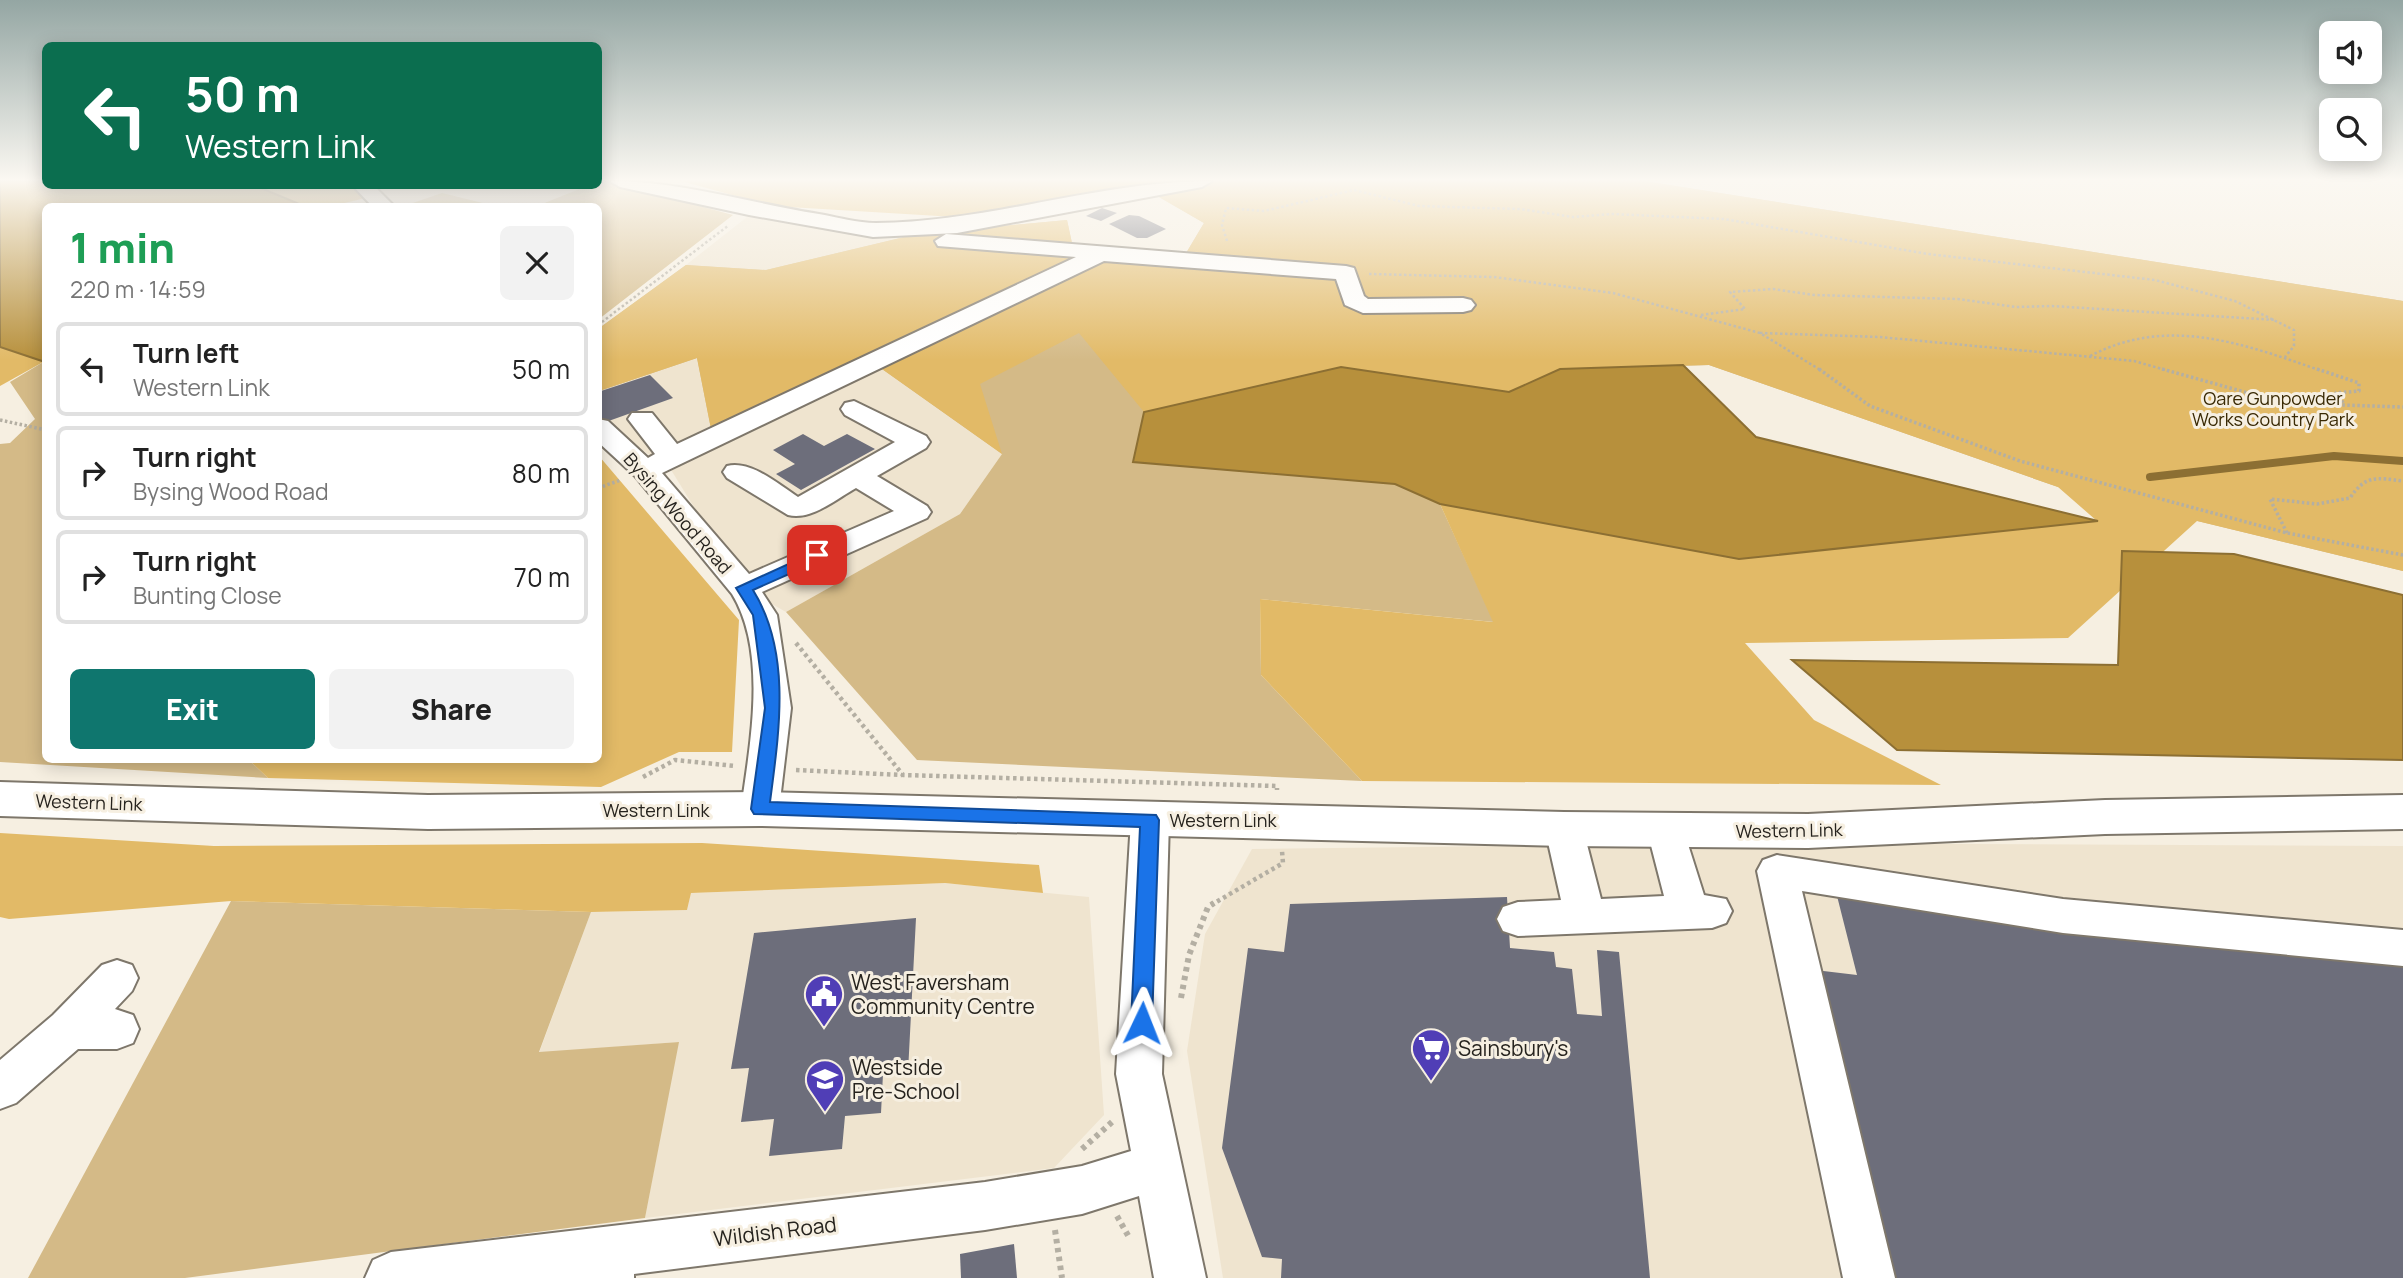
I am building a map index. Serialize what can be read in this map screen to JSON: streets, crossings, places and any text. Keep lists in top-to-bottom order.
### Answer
{
  "streets": {
    "main road": ["Western Link"],
    "street": ["Bysing Wood Road", "Wildish Road"]
  },
  "parks": ["Oare Gunpowder Works Country Park"],
  "places": {
    "public building": ["West Faversham Community Centre"],
    "supermarket": ["Sainsbury's"],
    "school or university": ["Westside Pre-School"]
  },
  "page": {
    "turn": ["50 m", "Western Link"],
    "heading": ["1 min", "220 m · 14:59"],
    "list": [
      {
        "name": "Turn left",
        "note": "Western Link",
        "value": "50 m"
      },
      {
        "name": "Turn right",
        "note": "Bysing Wood Road",
        "value": "80 m"
      },
      {
        "name": "Turn right",
        "note": "Bunting Close",
        "value": "70 m"
      }
    ],
    "buttons": ["Exit", "Share"]
  }
}
